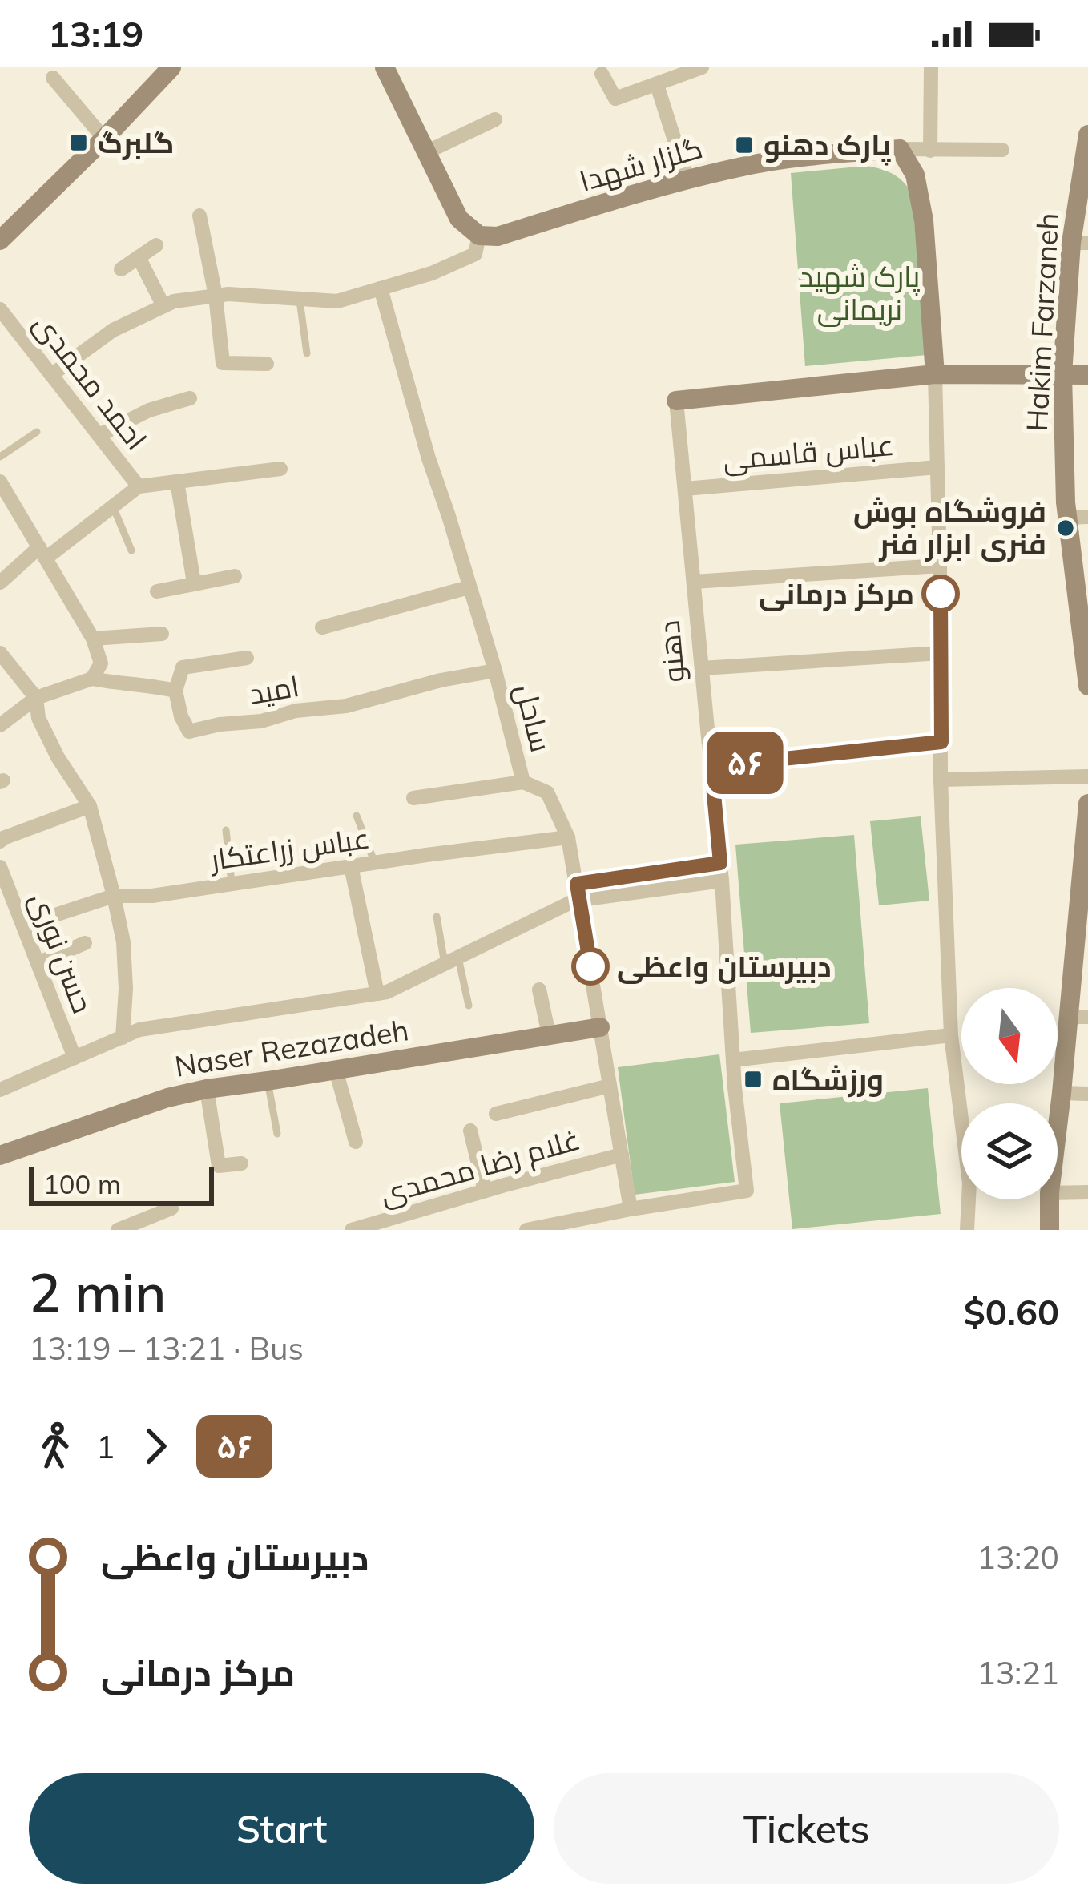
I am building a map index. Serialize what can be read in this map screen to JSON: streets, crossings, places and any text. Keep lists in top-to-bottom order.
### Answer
{
  "streets": {
    "street": [
      "گلزار شهدا",
      "Hakim Farzaneh",
      "احمد محمدی",
      "عباس قاسمی",
      "دهنو",
      "امید",
      "ساحل",
      "عباس زراعتکار",
      "حسن نوری",
      "Naser Rezazadeh",
      "غلام رضا محمدی"
    ]
  },
  "crossings": [
    ["Hakim Farzaneh", "دهنو"],
    ["عباس قاسمی", "دهنو"],
    ["دهنو", "ساحل"],
    ["امید", "ساحل"],
    ["ساحل", "عباس زراعتکار"],
    ["ساحل", "Naser Rezazadeh"],
    ["ساحل", "غلام رضا محمدی"],
    ["عباس زراعتکار", "حسن نوری"]
  ],
  "parks": ["پارک شهید نریمانی"],
  "places": {
    "transit": ["گلبرگ", "پارک دهنو", "ورزشگاه"],
    "other": ["فروشگاه بوش فنری ابزار فنر", "مرکز درمانی", "دبیرستان واعظی"]
  },
  "lines": ["bus line ۵۶"],
  "scale_bar": "100 m",
  "north": "bottom",
  "page": {
    "status": "13:19",
    "on_map": "۵۶",
    "scale": "100 m",
    "heading": ["2 min", "13:19 – 13:21 · Bus", "$0.60"],
    "legs": ["1", "۵۶"],
    "list": [
      {
        "name": "دبیرستان واعظی",
        "value": "13:20"
      },
      {
        "name": "مرکز درمانی",
        "value": "13:21"
      }
    ],
    "buttons": ["Start", "Tickets"]
  }
}
